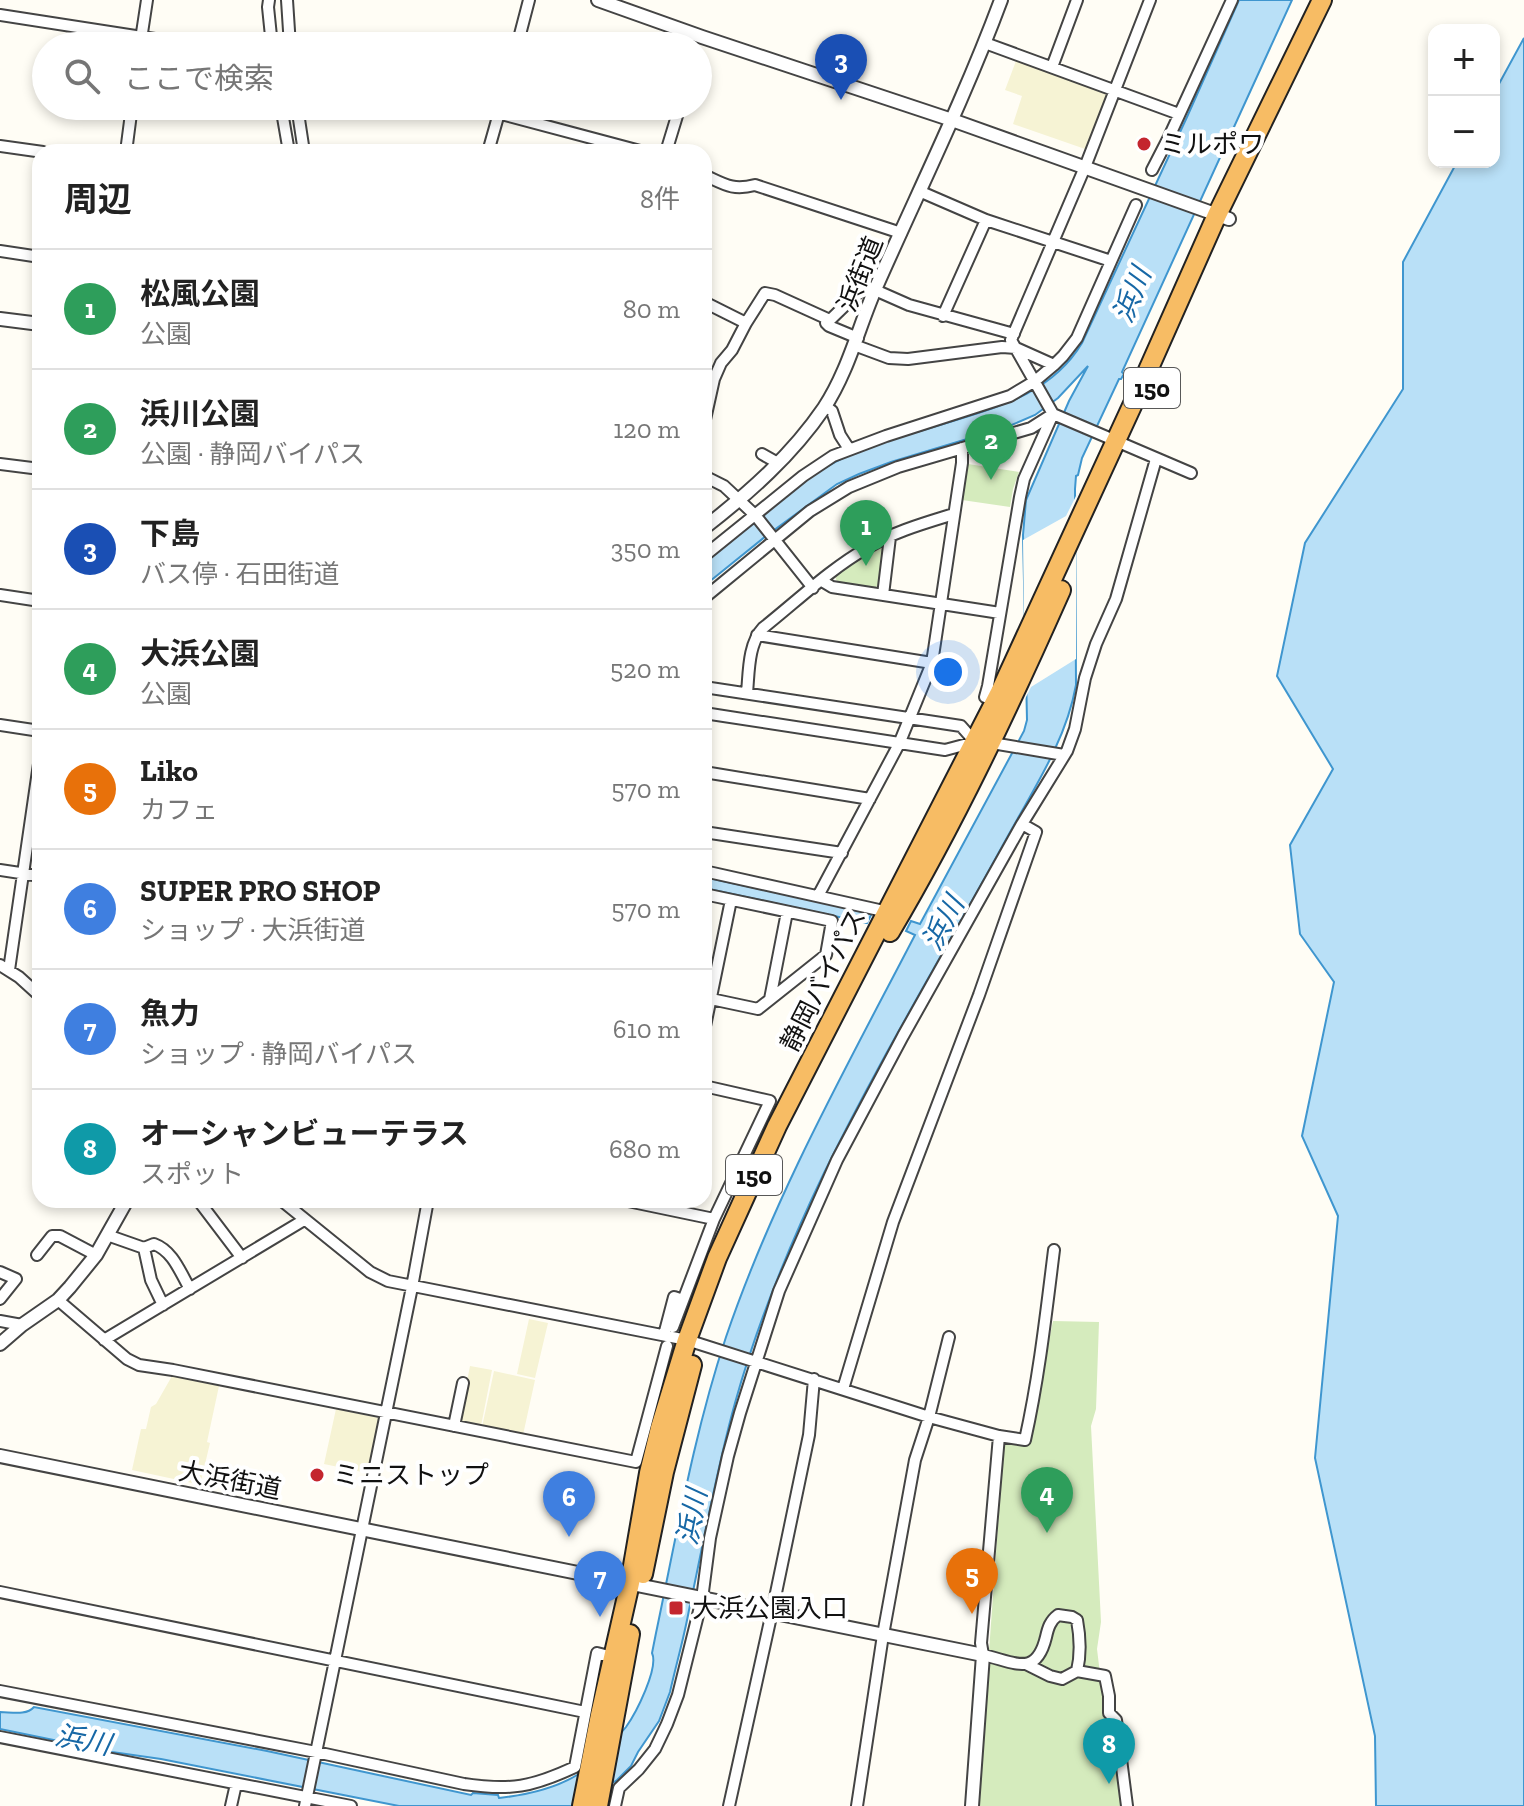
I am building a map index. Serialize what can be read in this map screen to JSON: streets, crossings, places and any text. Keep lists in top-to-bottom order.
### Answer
{
  "streets": {
    "highway": ["150", "静岡バイパス"],
    "street": ["浜街道", "大浜街道"]
  },
  "crossings": [
    ["150", "静岡バイパス"],
    ["静岡バイパス", "大浜街道"]
  ],
  "water": ["浜川"],
  "places": {
    "other": ["ミルポワ", "ミニストップ"],
    "transit": ["大浜公園入口"]
  },
  "page": {
    "map_buttons": ["+", "−"],
    "search": "ここで検索",
    "pins": [
      "3",
      "2",
      "1",
      "4",
      "6",
      "5",
      "7",
      "8"
    ],
    "heading": ["周辺", "8件"],
    "list": [
      {
        "mark": "1",
        "name": "松風公園",
        "note": "公園",
        "value": "80 m"
      },
      {
        "mark": "2",
        "name": "浜川公園",
        "note": "公園 · 静岡バイパス",
        "value": "120 m"
      },
      {
        "mark": "3",
        "name": "下島",
        "note": "バス停 · 石田街道",
        "value": "350 m"
      },
      {
        "mark": "4",
        "name": "大浜公園",
        "note": "公園",
        "value": "520 m"
      },
      {
        "mark": "5",
        "name": "Liko",
        "note": "カフェ",
        "value": "570 m"
      },
      {
        "mark": "6",
        "name": "SUPER PRO SHOP",
        "note": "ショップ · 大浜街道",
        "value": "570 m"
      },
      {
        "mark": "7",
        "name": "魚力",
        "note": "ショップ · 静岡バイパス",
        "value": "610 m"
      },
      {
        "mark": "8",
        "name": "オーシャンビューテラス",
        "note": "スポット",
        "value": "680 m"
      }
    ]
  }
}
